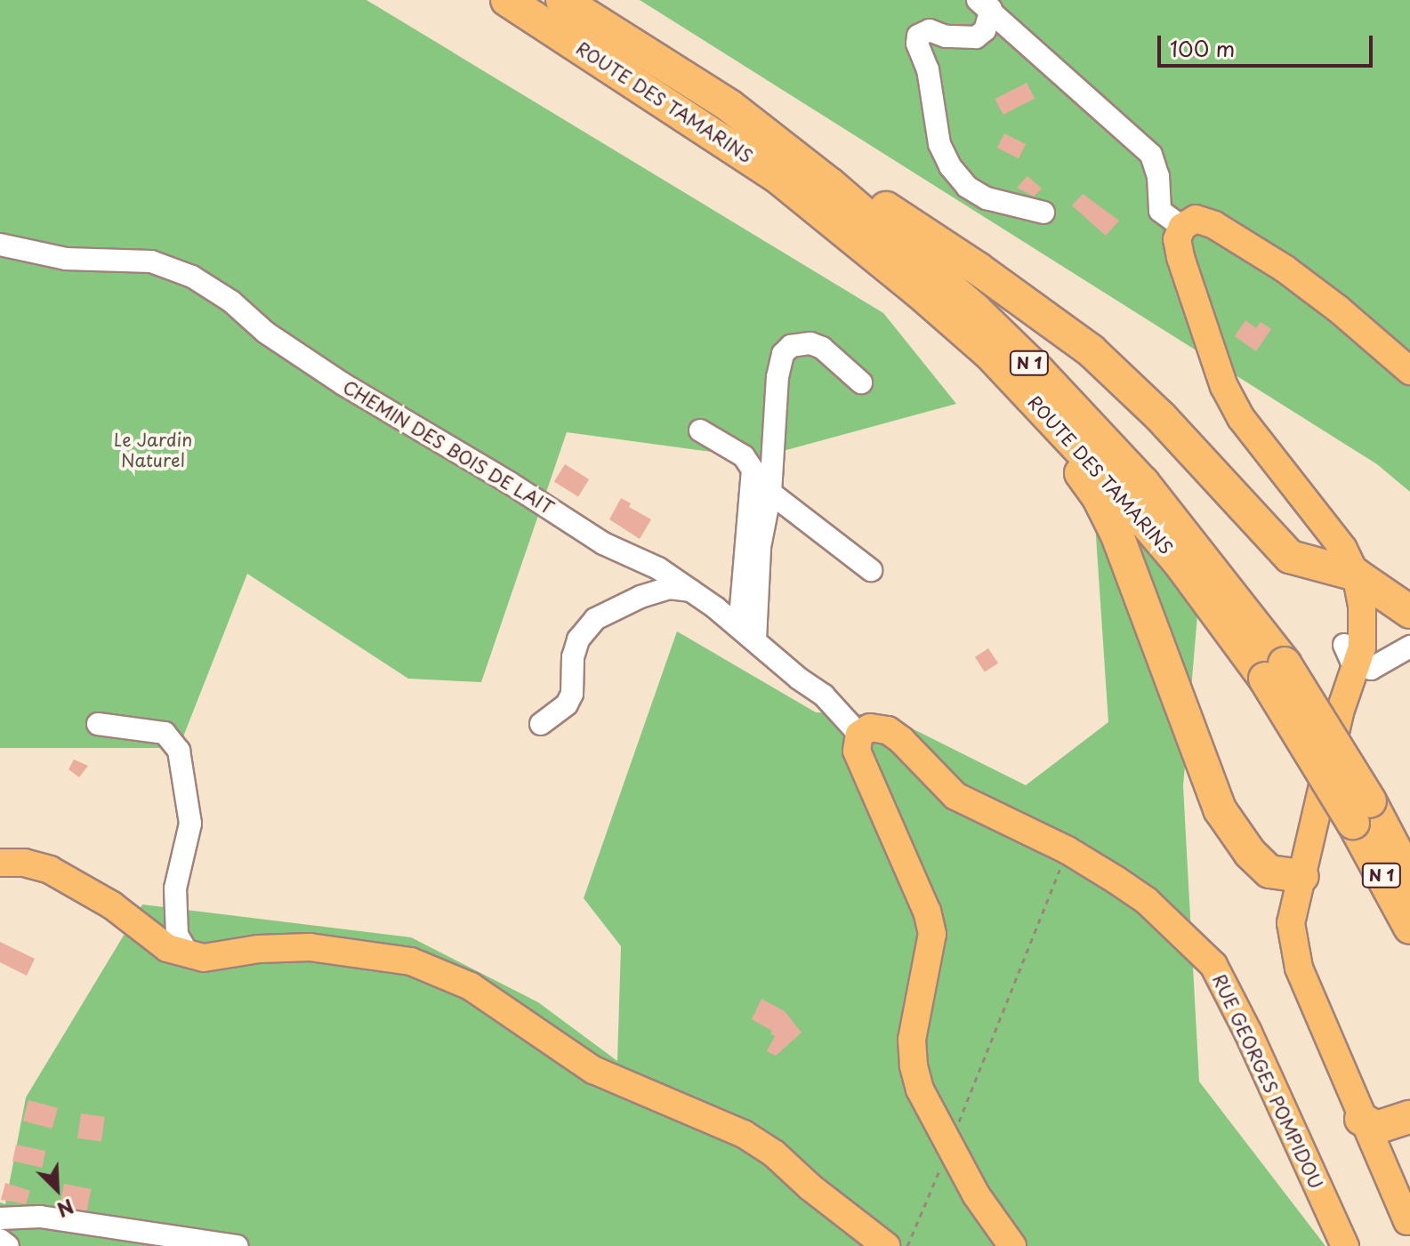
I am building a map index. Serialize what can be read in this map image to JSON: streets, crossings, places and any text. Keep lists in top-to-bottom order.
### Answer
{
  "streets": {
    "highway": ["ROUTE DES TAMARINS", "N 1"],
    "main road": ["RUE GEORGES POMPIDOU"],
    "street": ["CHEMIN DES BOIS DE LAIT"]
  },
  "crossings": [
    ["CHEMIN DES BOIS DE LAIT", "RUE GEORGES POMPIDOU"]
  ],
  "parks": ["Le Jardin Naturel"],
  "scale_bar": "100 m",
  "north": "bottom right"
}
